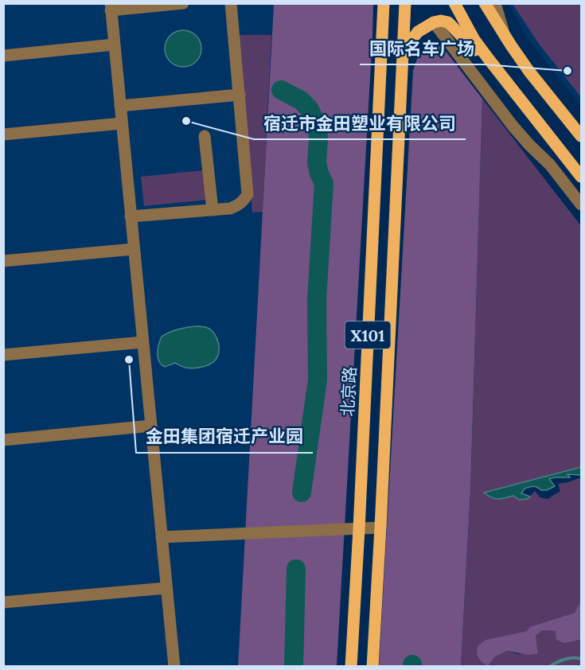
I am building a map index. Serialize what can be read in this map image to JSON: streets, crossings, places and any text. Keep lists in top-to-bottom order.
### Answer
{
  "streets": {
    "main road": ["X101", "北京路"]
  },
  "places": ["国际名车广场", "宿迁市金田塑业有限公司", "金田集团宿迁产业园"]
}
